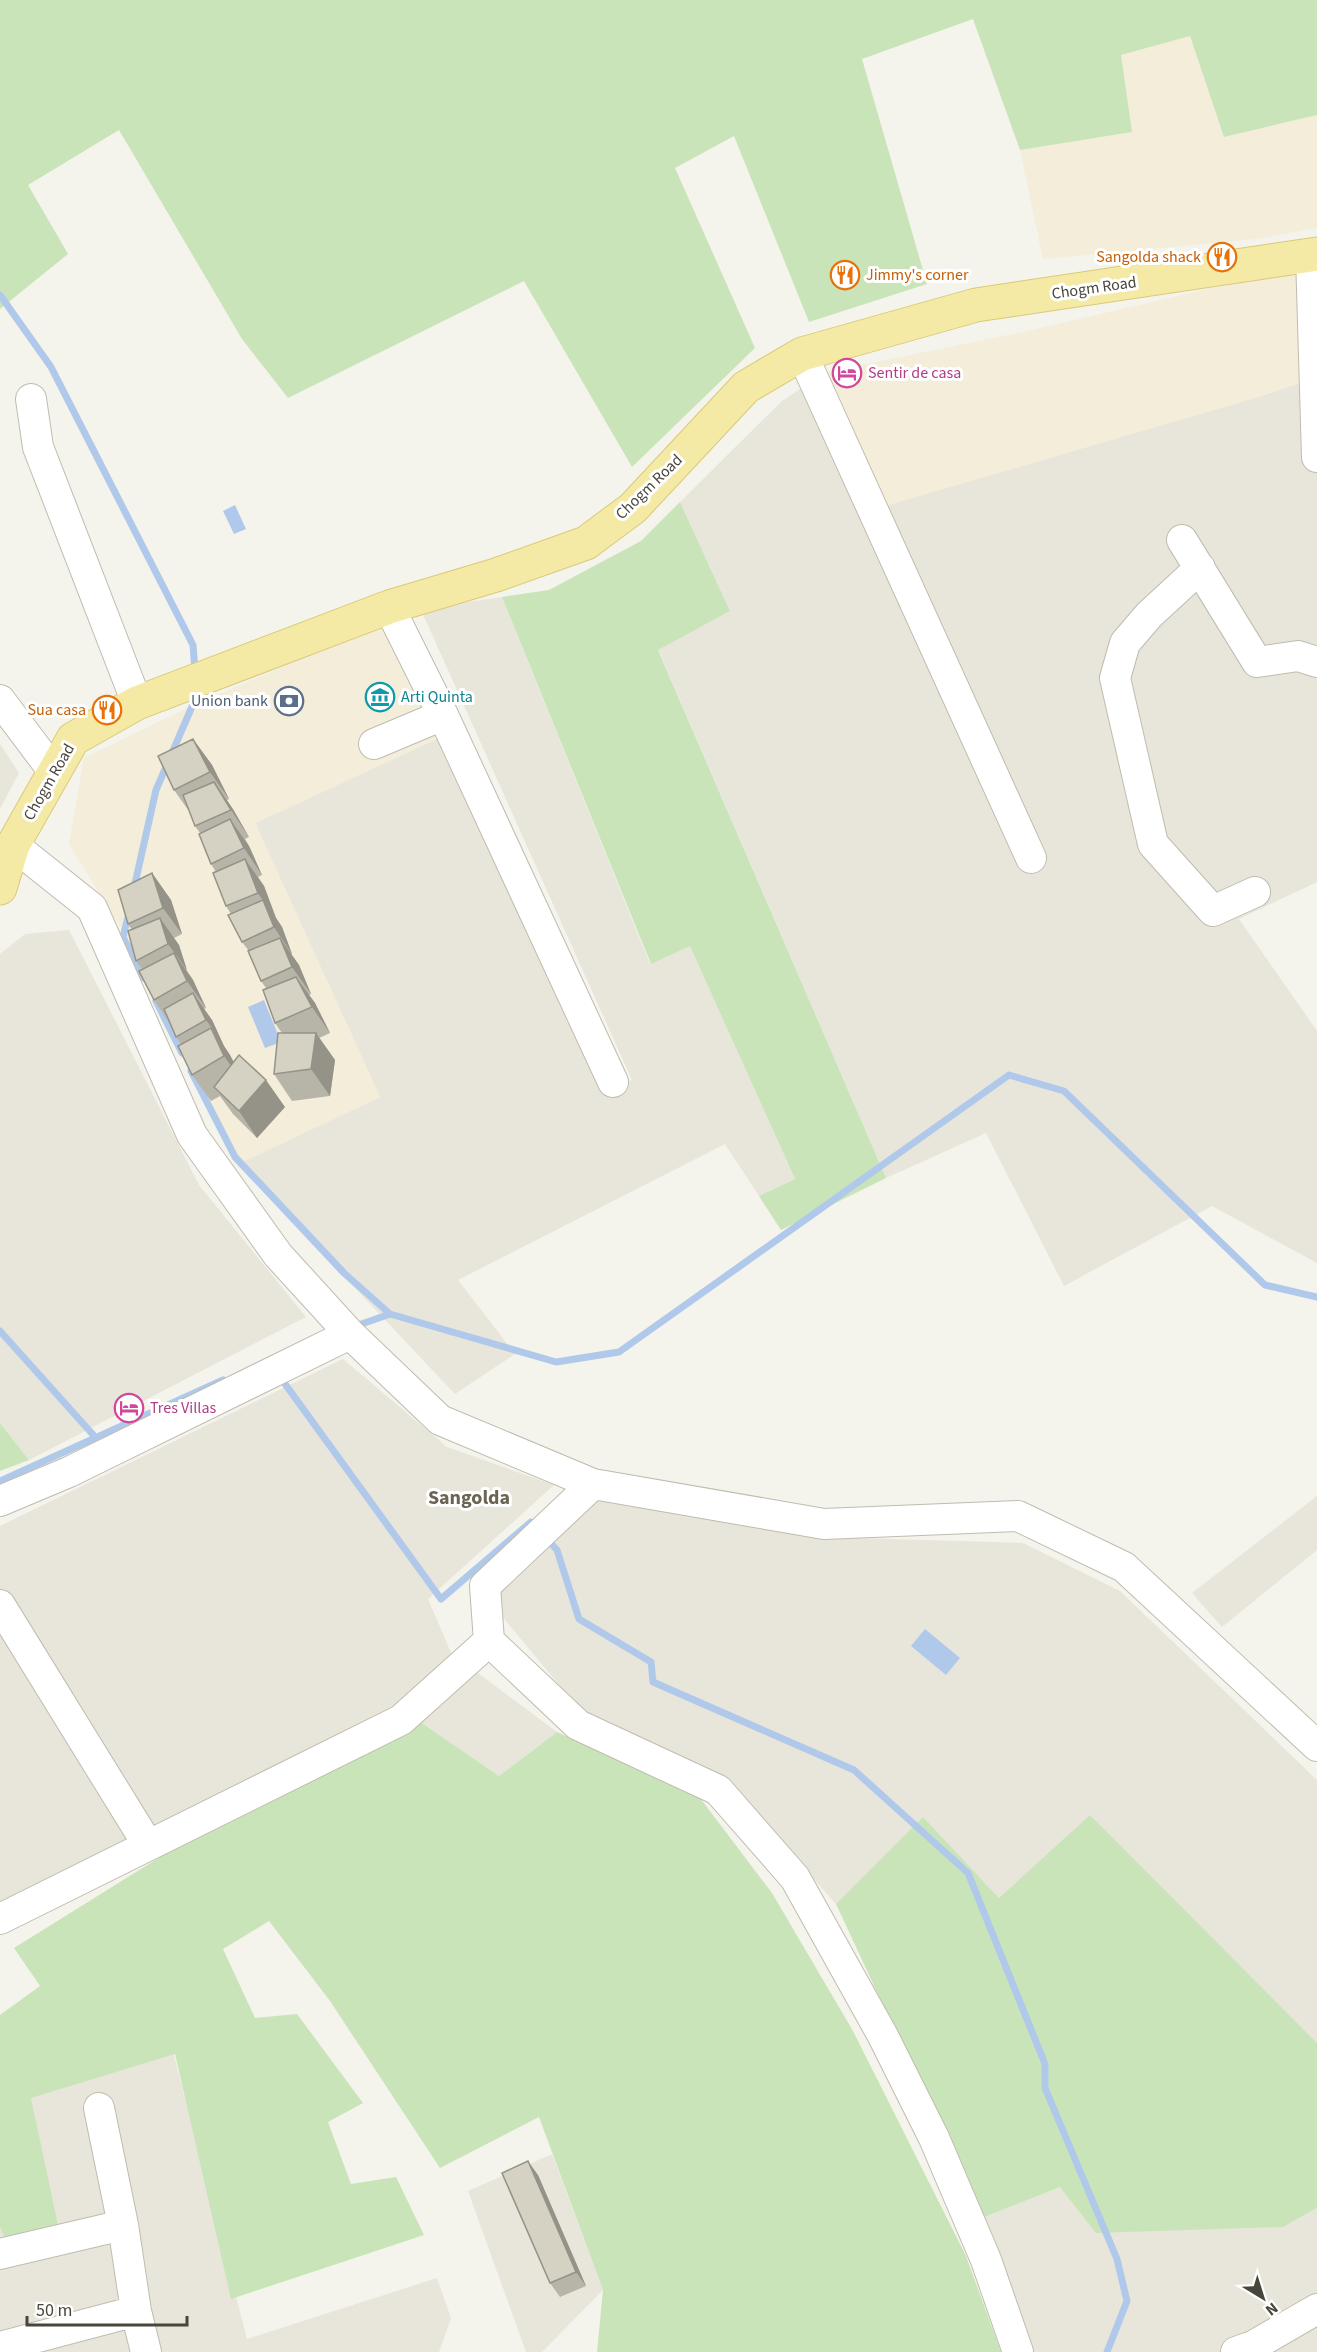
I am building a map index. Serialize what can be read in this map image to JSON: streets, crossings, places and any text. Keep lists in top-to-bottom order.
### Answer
{
  "streets": {
    "main road": ["Chogm Road"]
  },
  "districts": ["Sangolda"],
  "places": {
    "restaurant": ["Sangolda shack", "Jimmy's corner", "Sua casa"],
    "hotel": ["Sentir de casa", "Tres Villas"],
    "museum": ["Arti Quinta"],
    "bank": ["Union bank"]
  },
  "scale_bar": "50 m",
  "north": "bottom right"
}
